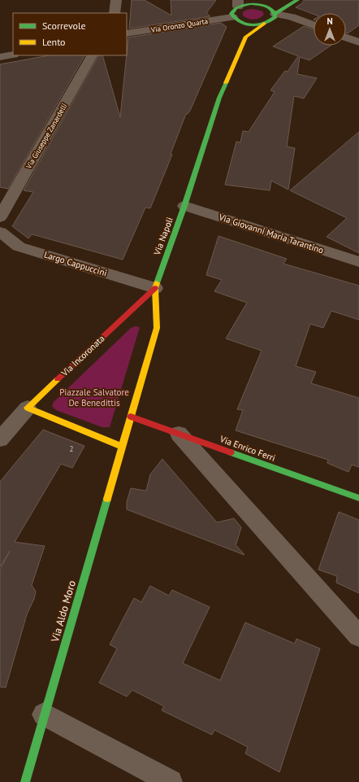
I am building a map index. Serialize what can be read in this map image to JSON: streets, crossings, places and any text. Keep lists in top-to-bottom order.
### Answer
{
  "streets": {
    "main road": [
      "Via Napoli",
      "Via Incoronata",
      "Via Enrico Ferri",
      "Via Aldo Moro"
    ],
    "street": [
      "Via Oronzo Quarta",
      "Via Giuseppe Zanardelli",
      "Via Giovanni Maria Tarantino",
      "Largo Cappuccini"
    ]
  },
  "crossings": [
    ["Via Giovanni Maria Tarantino", "Via Napoli"],
    ["Via Napoli", "Largo Cappuccini"],
    ["Via Napoli", "Via Incoronata"],
    ["Via Napoli", "Via Enrico Ferri"],
    ["Via Napoli", "Via Aldo Moro"],
    ["Largo Cappuccini", "Via Incoronata"]
  ],
  "parks": ["Piazzale Salvatore De Benedittis"],
  "house_numbers": ["2"],
  "legend": ["Scorrevole", "Lento"],
  "north": "top"
}
